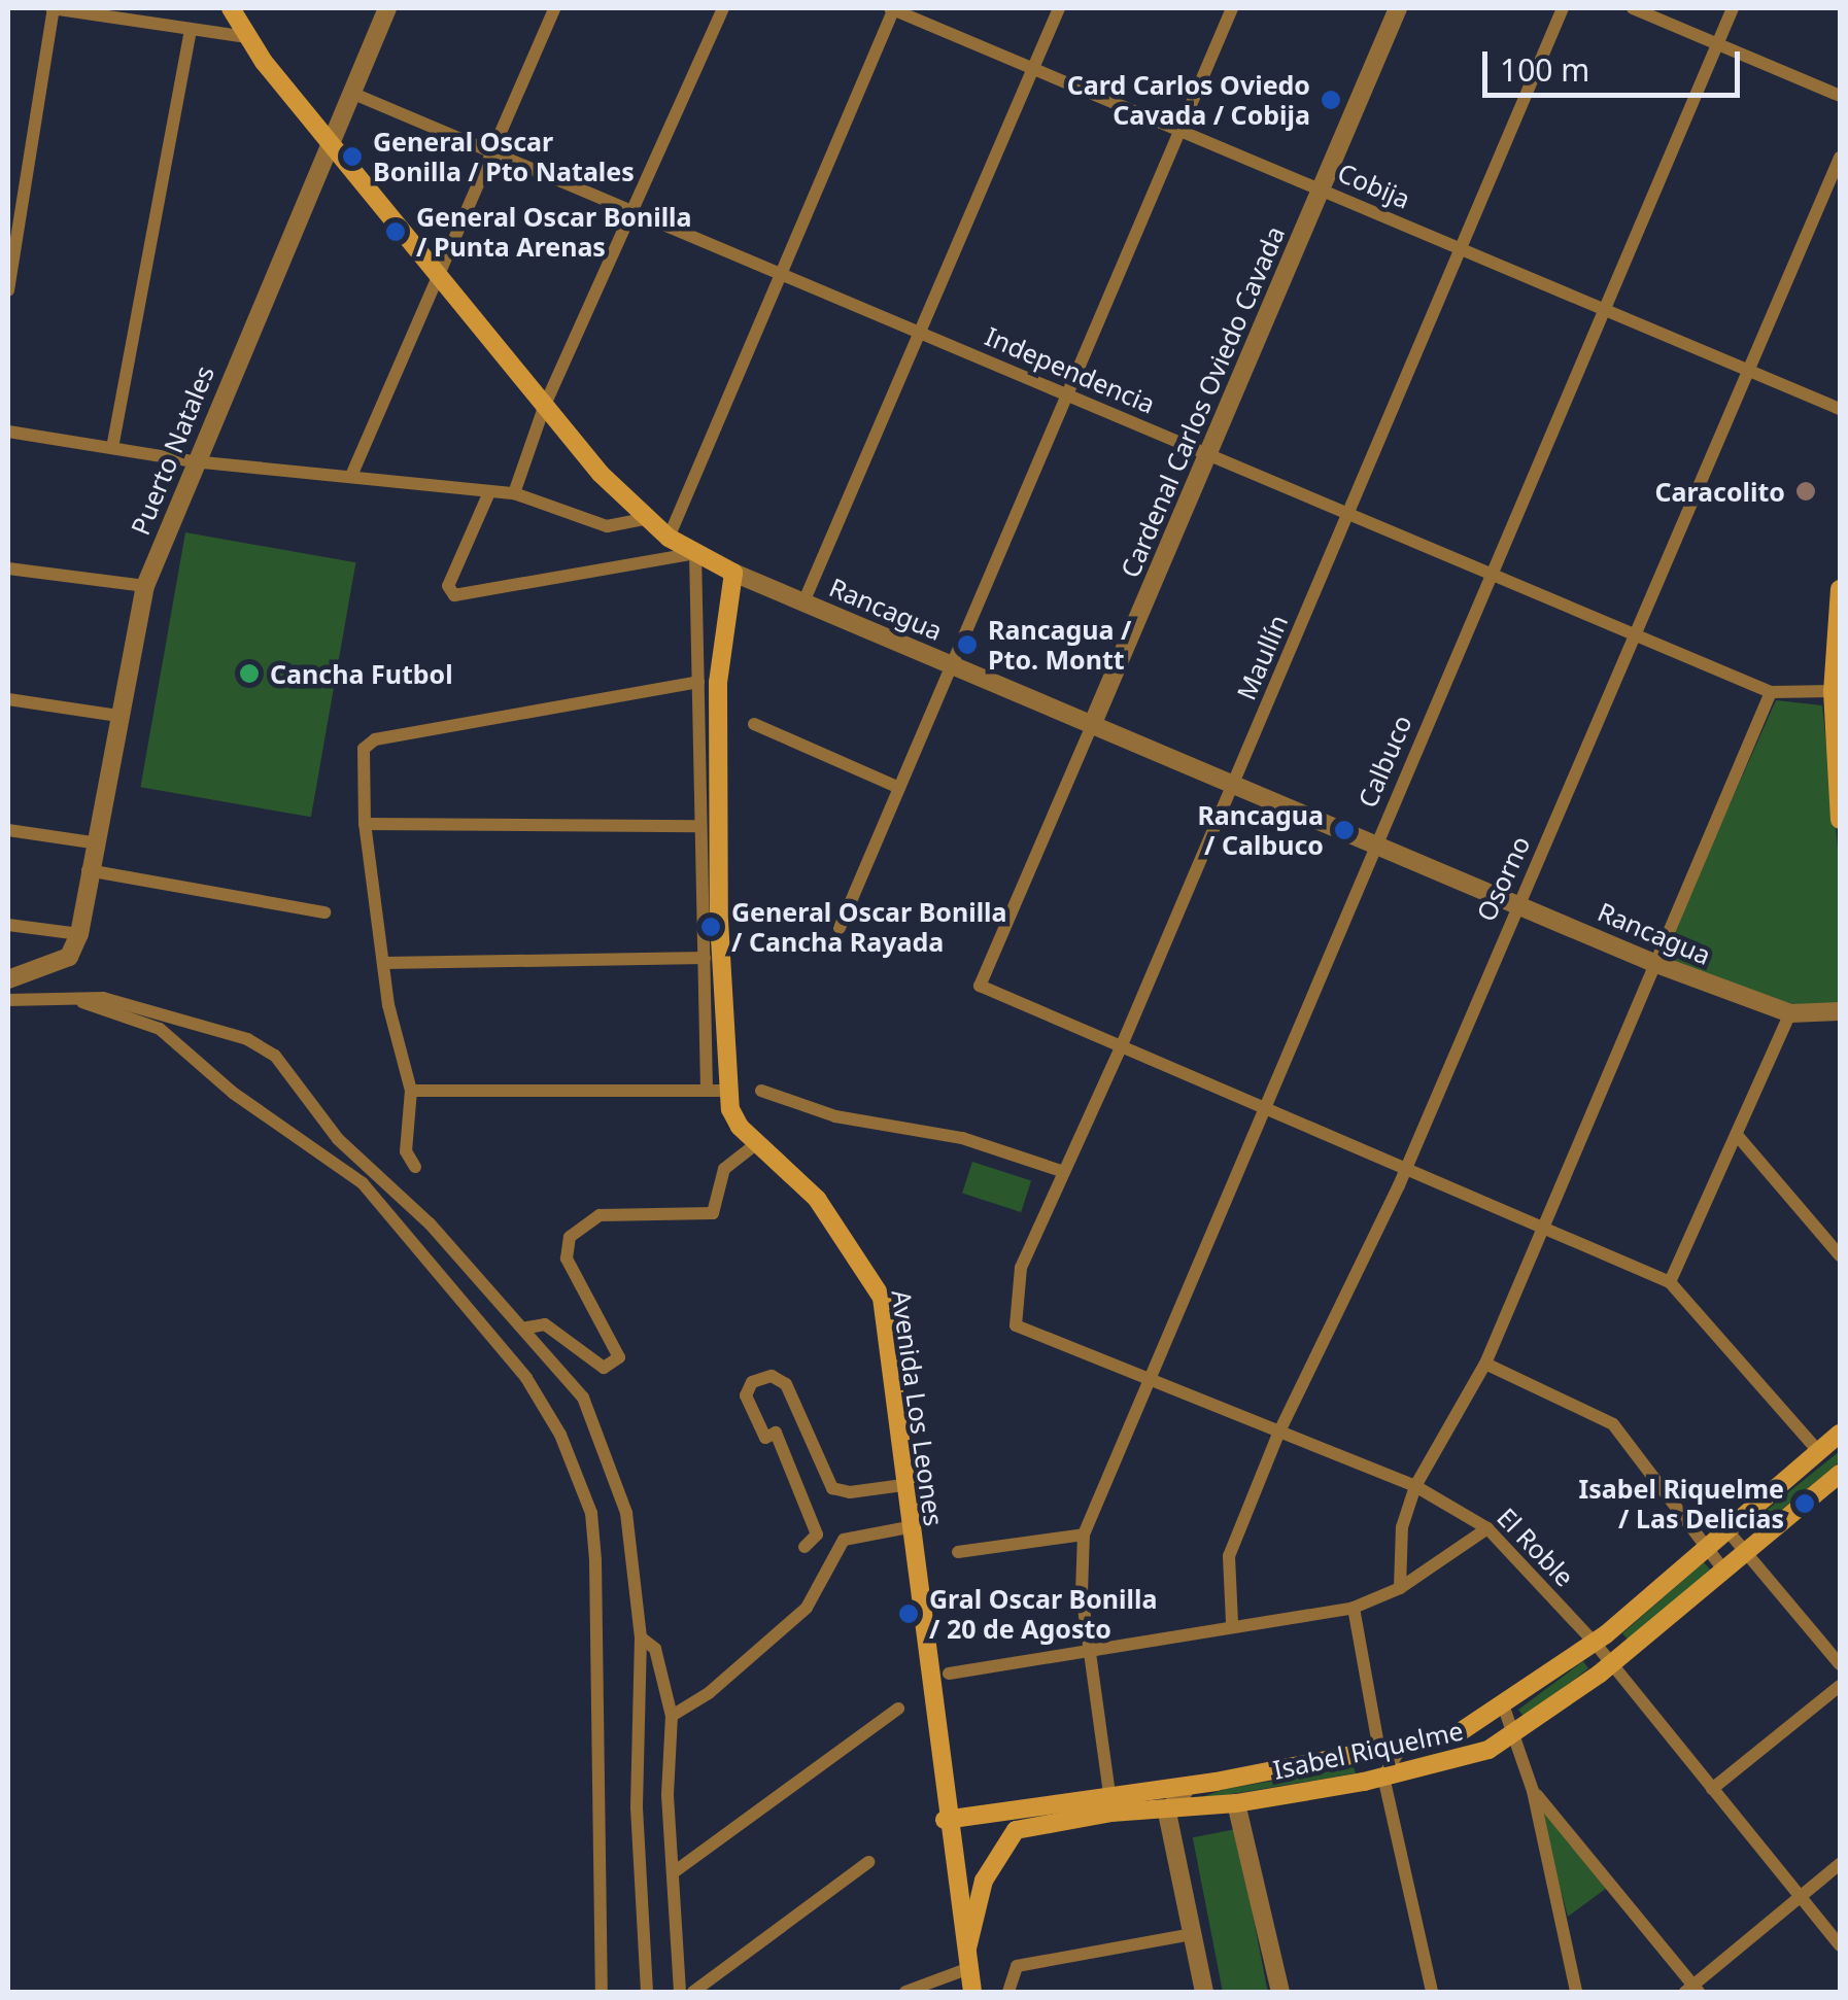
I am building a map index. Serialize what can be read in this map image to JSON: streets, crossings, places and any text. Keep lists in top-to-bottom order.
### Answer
{
  "streets": {
    "main road": ["Rancagua", "Avenida Los Leones", "Isabel Riquelme"],
    "street": [
      "Cobija",
      "Independencia",
      "Cardenal Carlos Oviedo Cavada",
      "Puerto Natales",
      "Maullín",
      "Calbuco",
      "Osorno",
      "El Roble"
    ]
  },
  "crossings": [
    ["Cobija", "Cardenal Carlos Oviedo Cavada"],
    ["Cobija", "Maullín"],
    ["Cobija", "Calbuco"],
    ["Cobija", "Osorno"],
    ["Independencia", "Cardenal Carlos Oviedo Cavada"],
    ["Independencia", "Puerto Natales"],
    ["Independencia", "Maullín"],
    ["Independencia", "Calbuco"],
    ["Independencia", "Osorno"],
    ["Cardenal Carlos Oviedo Cavada", "Rancagua"],
    ["Cardenal Carlos Oviedo Cavada", "Maullín"],
    ["Puerto Natales", "Rancagua"],
    ["Rancagua", "Maullín"],
    ["Rancagua", "Calbuco"],
    ["Rancagua", "Osorno"],
    ["Rancagua", "Avenida Los Leones"],
    ["Maullín", "El Roble"],
    ["Calbuco", "El Roble"],
    ["Calbuco", "Isabel Riquelme"],
    ["Osorno", "El Roble"],
    ["Avenida Los Leones", "Isabel Riquelme"],
    ["El Roble", "Isabel Riquelme"]
  ],
  "places": [
    "Card Carlos Oviedo Cavada / Cobija",
    "General Oscar Bonilla / Pto Natales",
    "General Oscar Bonilla / Punta Arenas",
    "Caracolito",
    "Rancagua / Pto. Montt",
    "Cancha Futbol",
    "Rancagua / Calbuco",
    "General Oscar Bonilla / Cancha Rayada",
    "Isabel Riquelme / Las Delicias",
    "Gral Oscar Bonilla / 20 de Agosto"
  ],
  "scale_bar": "100 m"
}
